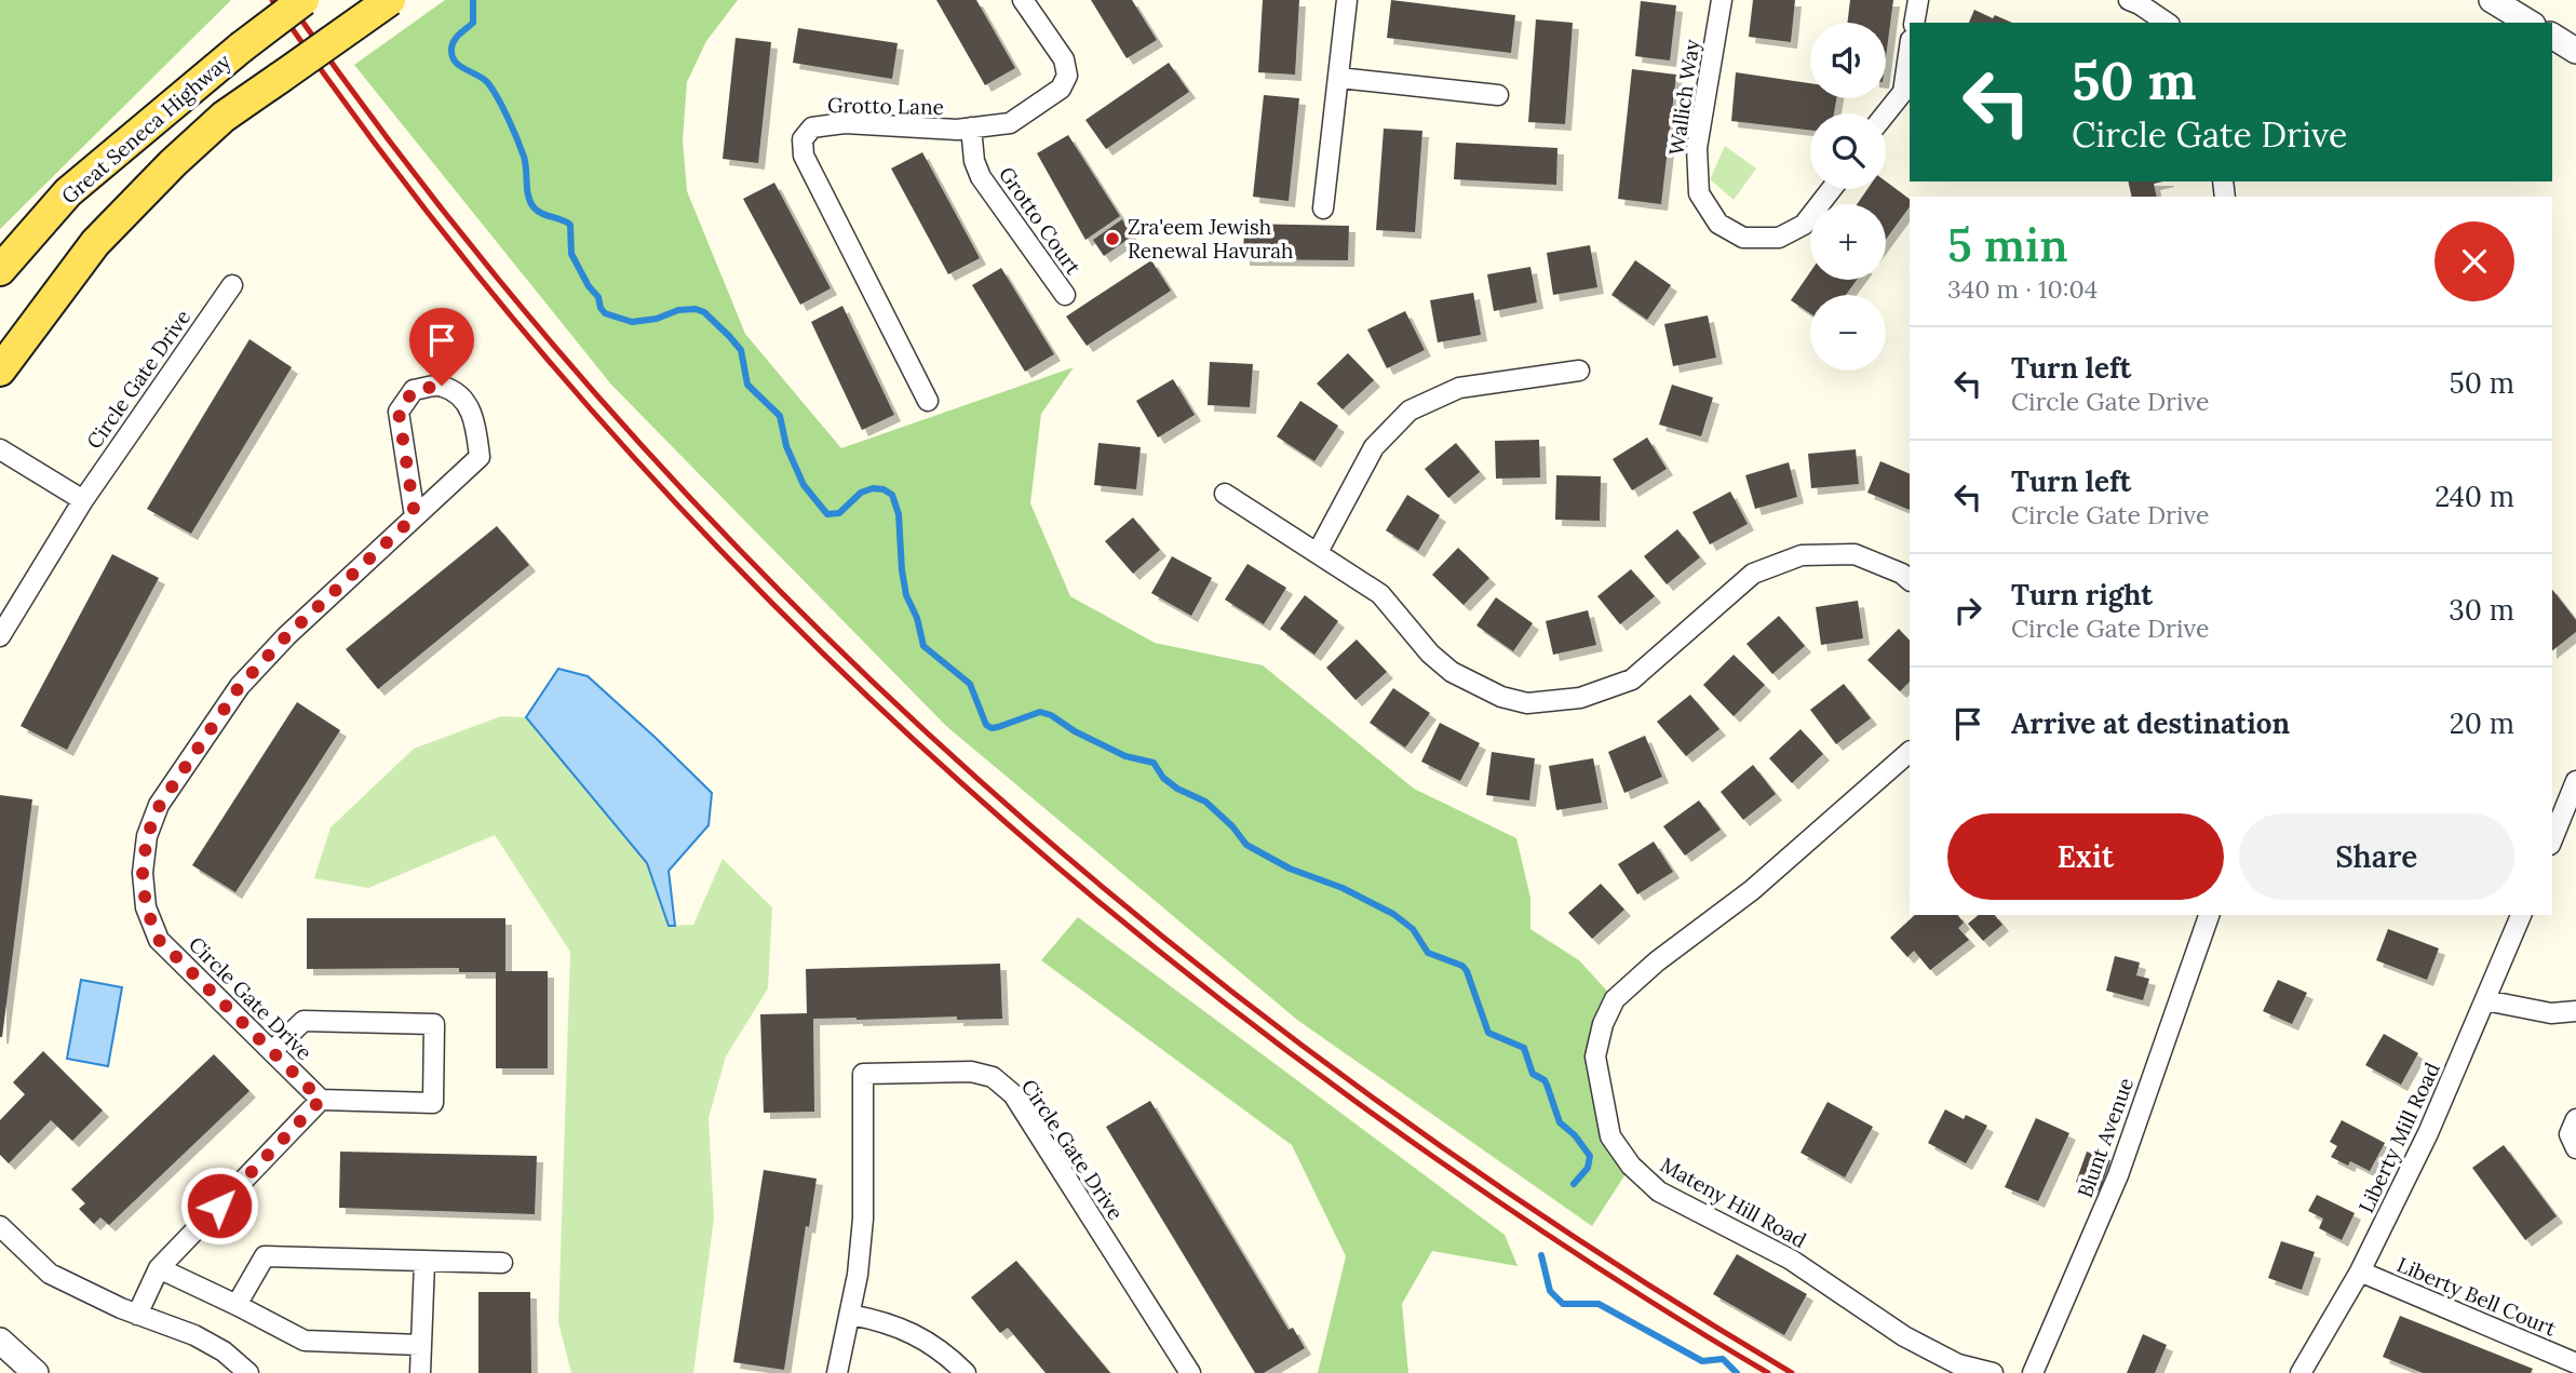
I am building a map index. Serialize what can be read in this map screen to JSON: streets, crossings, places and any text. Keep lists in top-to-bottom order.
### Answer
{
  "streets": {
    "main road": ["Great Seneca Highway"],
    "street": [
      "Wallich Way",
      "Grotto Lane",
      "Grotto Court",
      "Circle Gate Drive",
      "Blunt Avenue",
      "Liberty Mill Road",
      "Mateny Hill Road",
      "Liberty Bell Court"
    ]
  },
  "crossings": [
    ["Grotto Lane", "Grotto Court"],
    ["Liberty Mill Road", "Liberty Bell Court"]
  ],
  "places": ["Zra'eem Jewish Renewal Havurah"],
  "page": {
    "map_buttons": ["+", "−"],
    "turn": ["50 m", "Circle Gate Drive"],
    "heading": ["5 min", "340 m · 10:04"],
    "list": [
      {
        "name": "Turn left",
        "note": "Circle Gate Drive",
        "value": "50 m"
      },
      {
        "name": "Turn left",
        "note": "Circle Gate Drive",
        "value": "240 m"
      },
      {
        "name": "Turn right",
        "note": "Circle Gate Drive",
        "value": "30 m"
      },
      {
        "name": "Arrive at destination",
        "value": "20 m"
      }
    ],
    "buttons": ["Exit", "Share"]
  }
}
